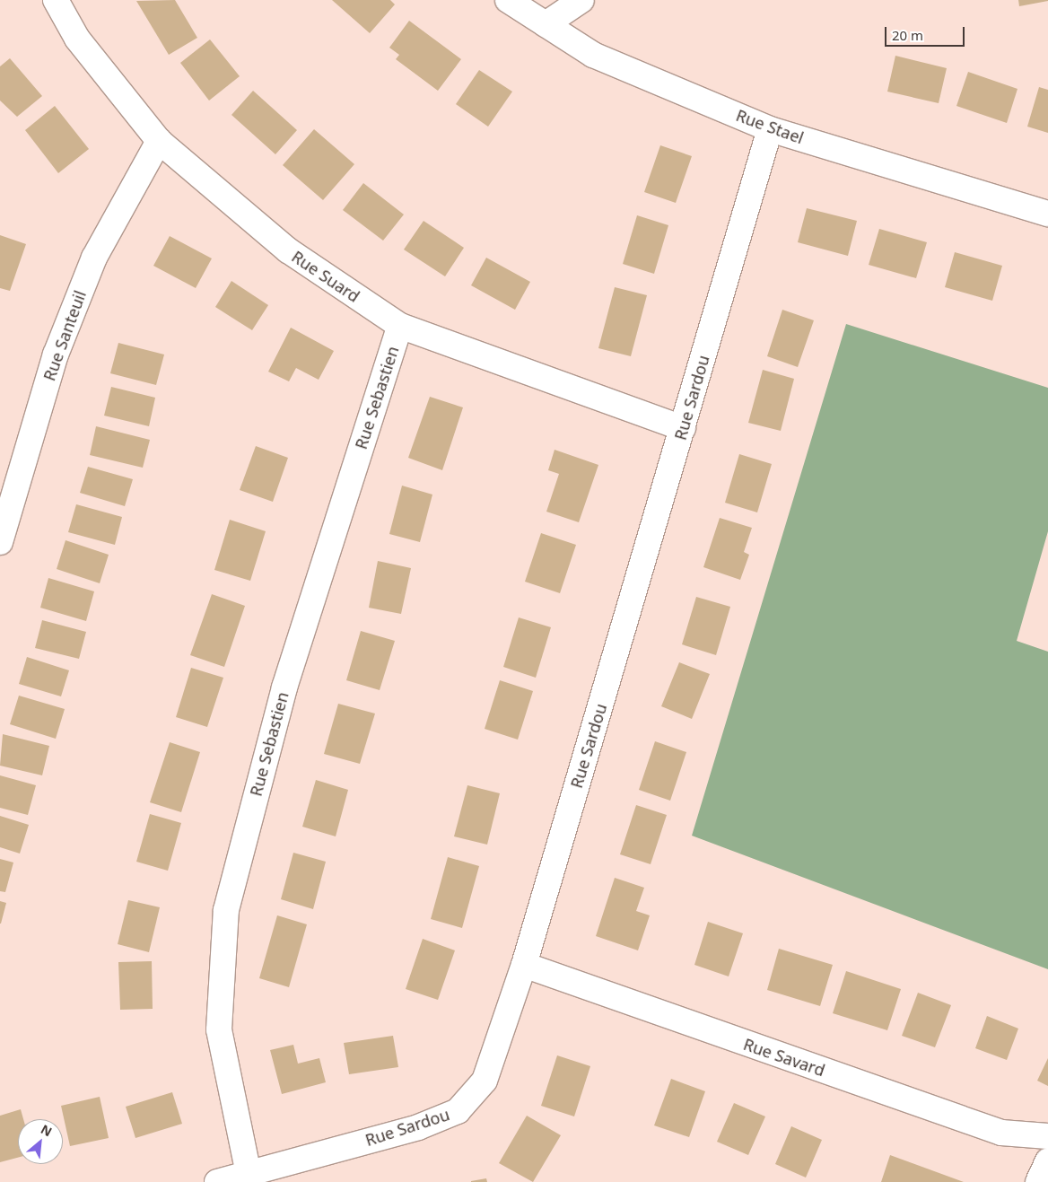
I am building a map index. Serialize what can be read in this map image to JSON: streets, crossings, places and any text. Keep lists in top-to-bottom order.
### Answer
{
  "streets": {
    "street": [
      "Rue Stael",
      "Rue Suard",
      "Rue Santeuil",
      "Rue Sebastien",
      "Rue Sardou",
      "Rue Savard"
    ]
  },
  "crossings": [
    ["Rue Stael", "Rue Sardou"],
    ["Rue Suard", "Rue Santeuil"],
    ["Rue Suard", "Rue Sebastien"],
    ["Rue Suard", "Rue Sardou"],
    ["Rue Sebastien", "Rue Sardou"],
    ["Rue Sardou", "Rue Savard"]
  ],
  "scale_bar": "20 m",
  "north": "top right"
}
